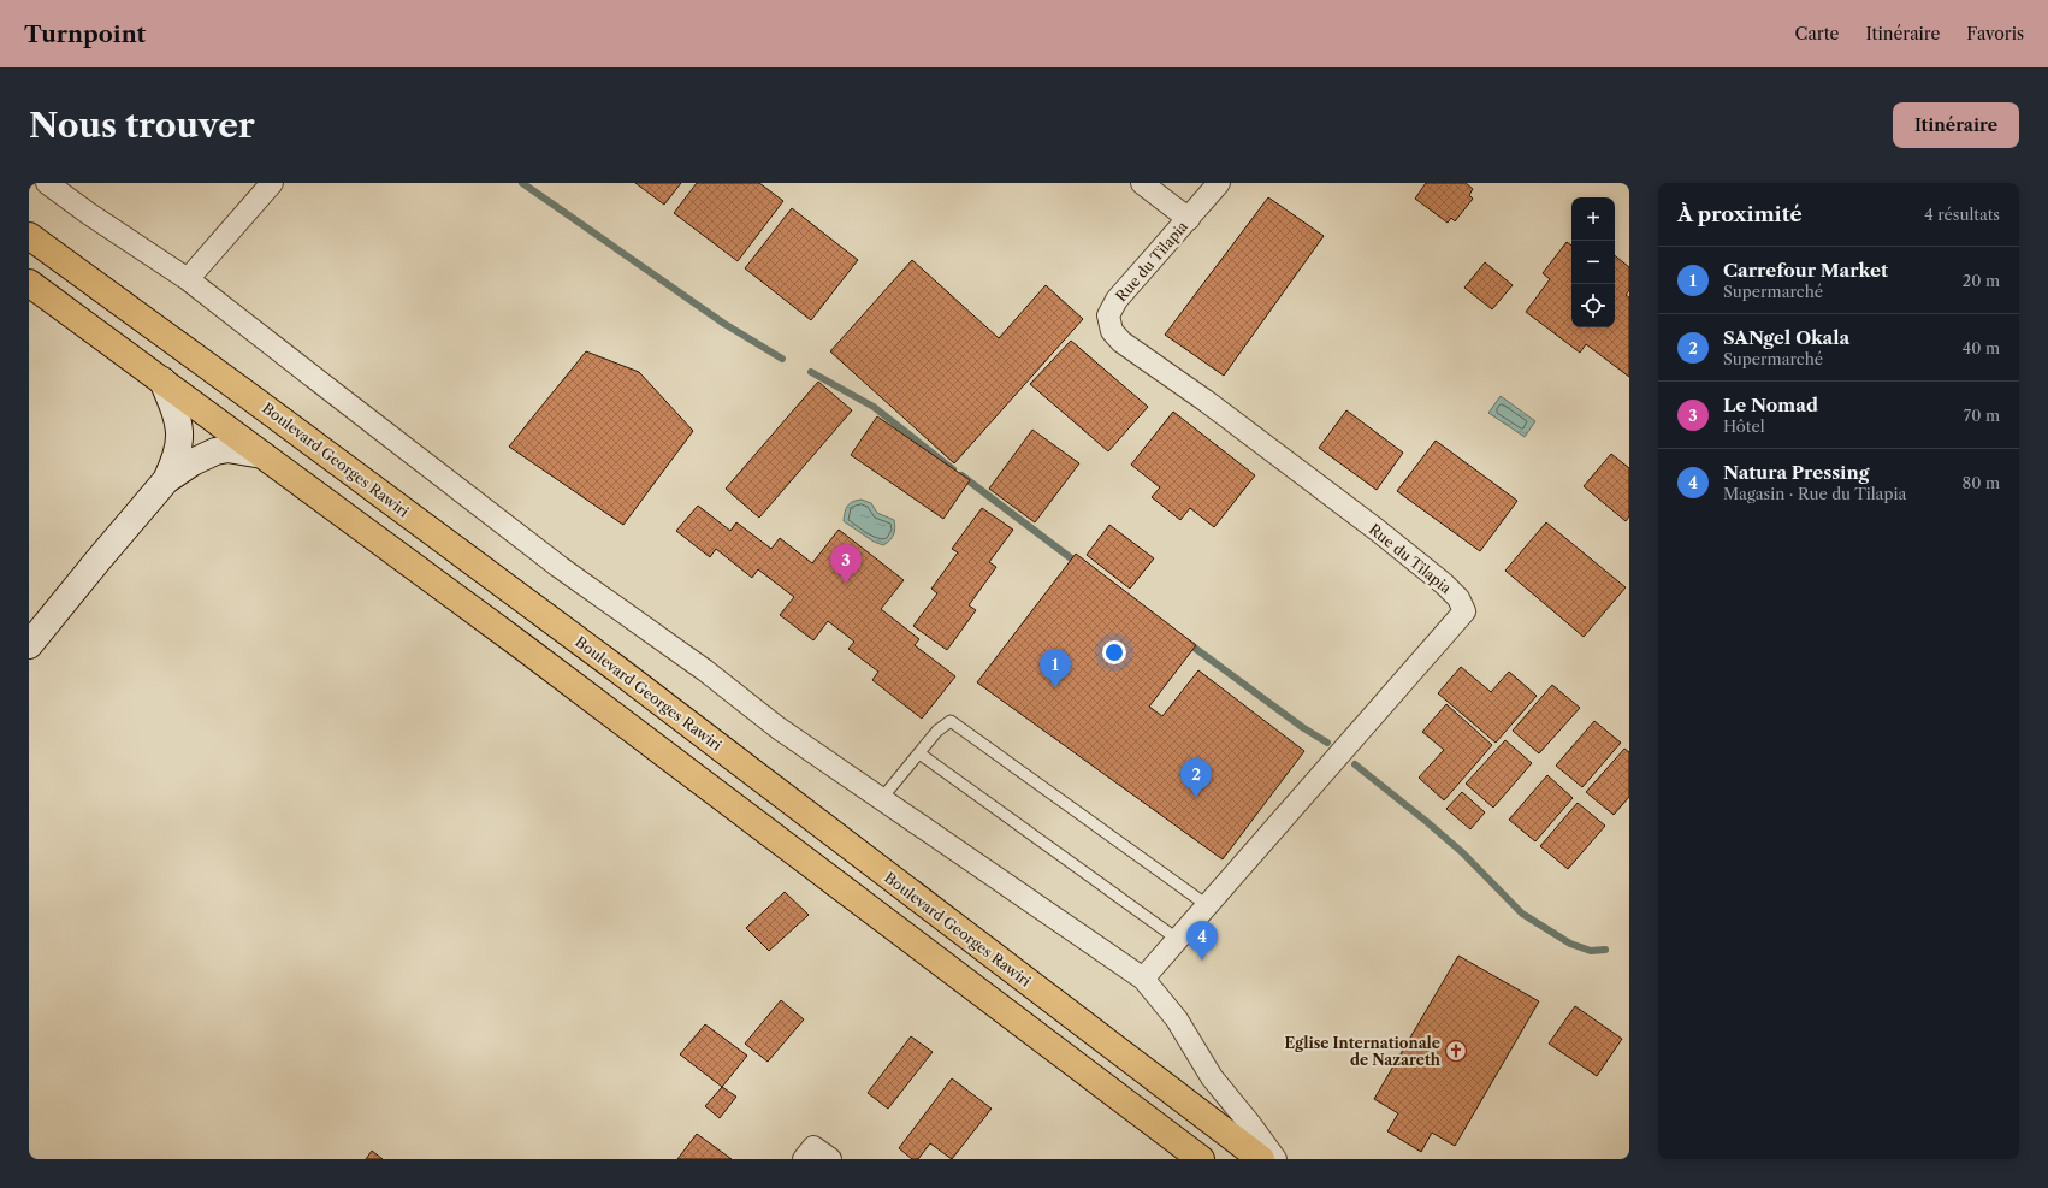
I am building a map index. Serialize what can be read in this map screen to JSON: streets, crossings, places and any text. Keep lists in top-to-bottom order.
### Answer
{
  "streets": {
    "main road": ["Boulevard Georges Rawiri"],
    "street": ["Rue du Tilapia"]
  },
  "places": {
    "church": ["Eglise Internationale de Nazareth"]
  },
  "page": {
    "header": "Turnpoint",
    "nav": ["Carte", "Itinéraire", "Favoris"],
    "buttons": "Itinéraire",
    "title": "Nous trouver",
    "heading": ["À proximité", "4 résultats"],
    "map_buttons": ["+", "−"],
    "list": [
      {
        "mark": "1",
        "name": "Carrefour Market",
        "note": "Supermarché",
        "value": "20 m"
      },
      {
        "mark": "2",
        "name": "SANgel Okala",
        "note": "Supermarché",
        "value": "40 m"
      },
      {
        "mark": "3",
        "name": "Le Nomad",
        "note": "Hôtel",
        "value": "70 m"
      },
      {
        "mark": "4",
        "name": "Natura Pressing",
        "note": "Magasin · Rue du Tilapia",
        "value": "80 m"
      }
    ],
    "pins": [
      "3",
      "1",
      "2",
      "4"
    ]
  }
}
